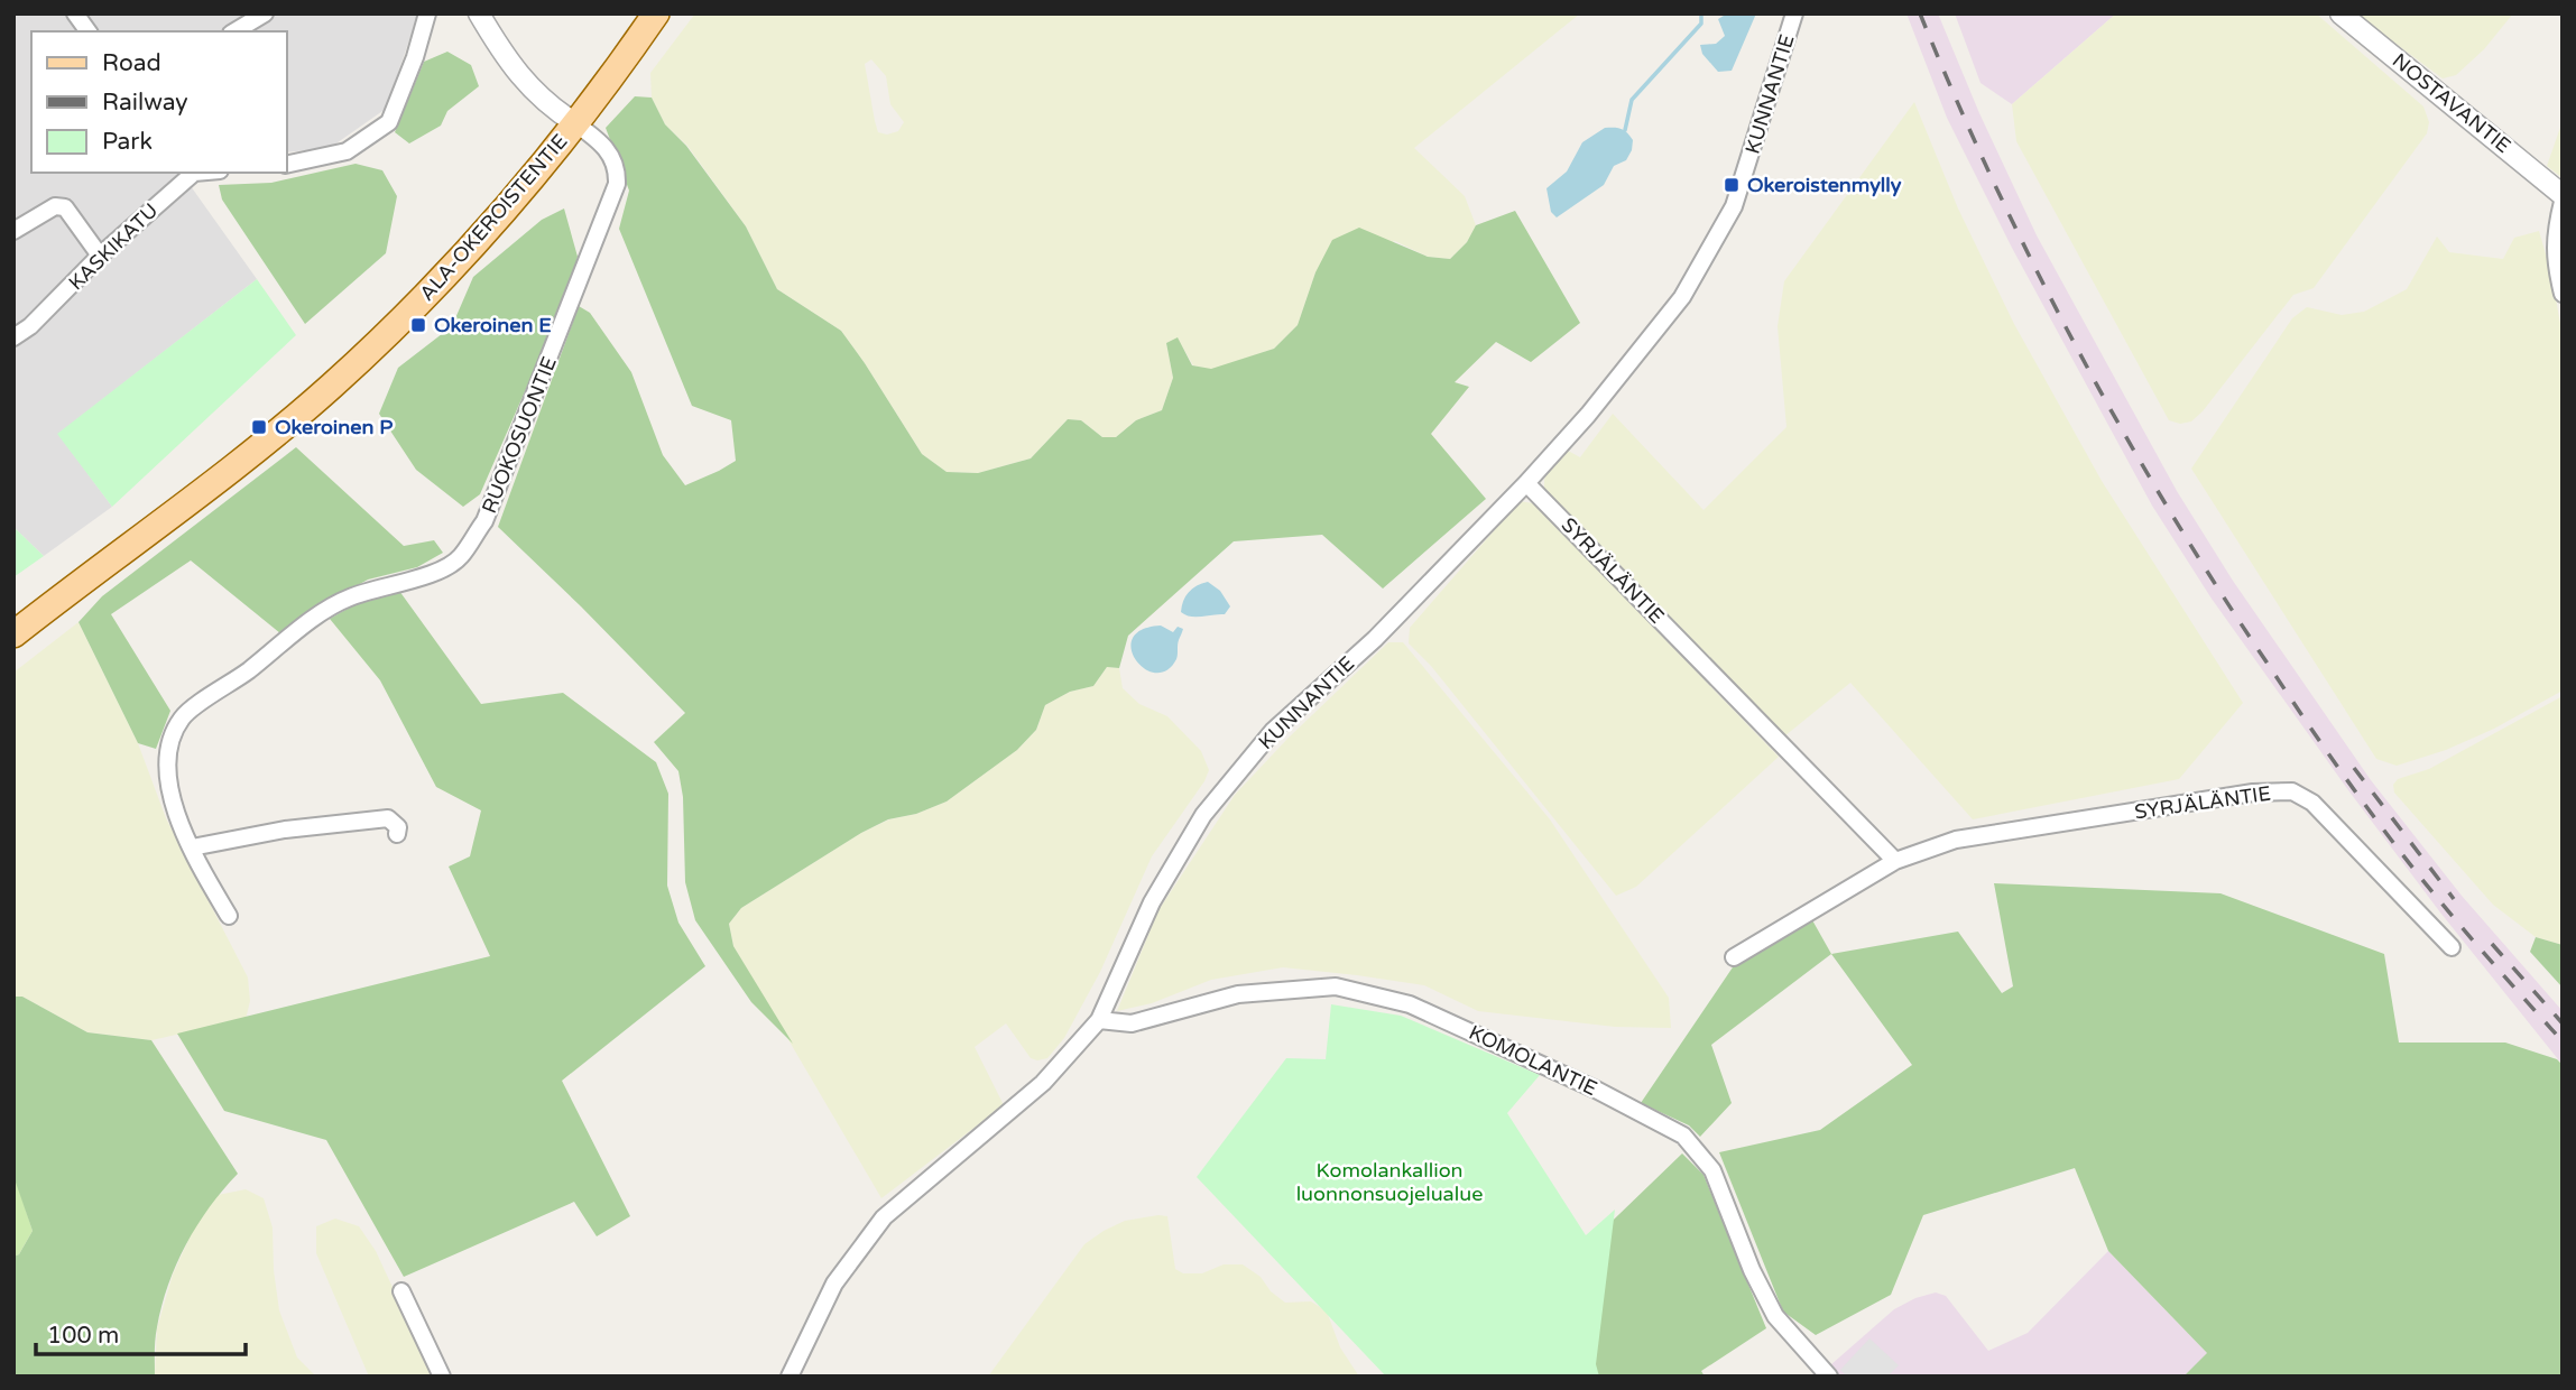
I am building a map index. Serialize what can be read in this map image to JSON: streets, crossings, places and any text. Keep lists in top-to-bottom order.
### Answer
{
  "streets": {
    "main road": ["ALA-OKEROISTENTIE"],
    "street": [
      "KUNNANTIE",
      "NOSTAVANTIE",
      "KASKIKATU",
      "RUOKOSUONTIE",
      "SYRJÄLÄNTIE",
      "KOMOLANTIE"
    ]
  },
  "crossings": [
    ["KUNNANTIE", "SYRJÄLÄNTIE"],
    ["KUNNANTIE", "KOMOLANTIE"],
    ["ALA-OKEROISTENTIE", "RUOKOSUONTIE"]
  ],
  "parks": ["Komolankallion luonnonsuojelualue"],
  "places": {
    "transit": ["Okeroistenmylly", "Okeroinen E", "Okeroinen P"]
  },
  "legend": ["Road", "Railway", "Park"],
  "scale_bar": "100 m"
}
